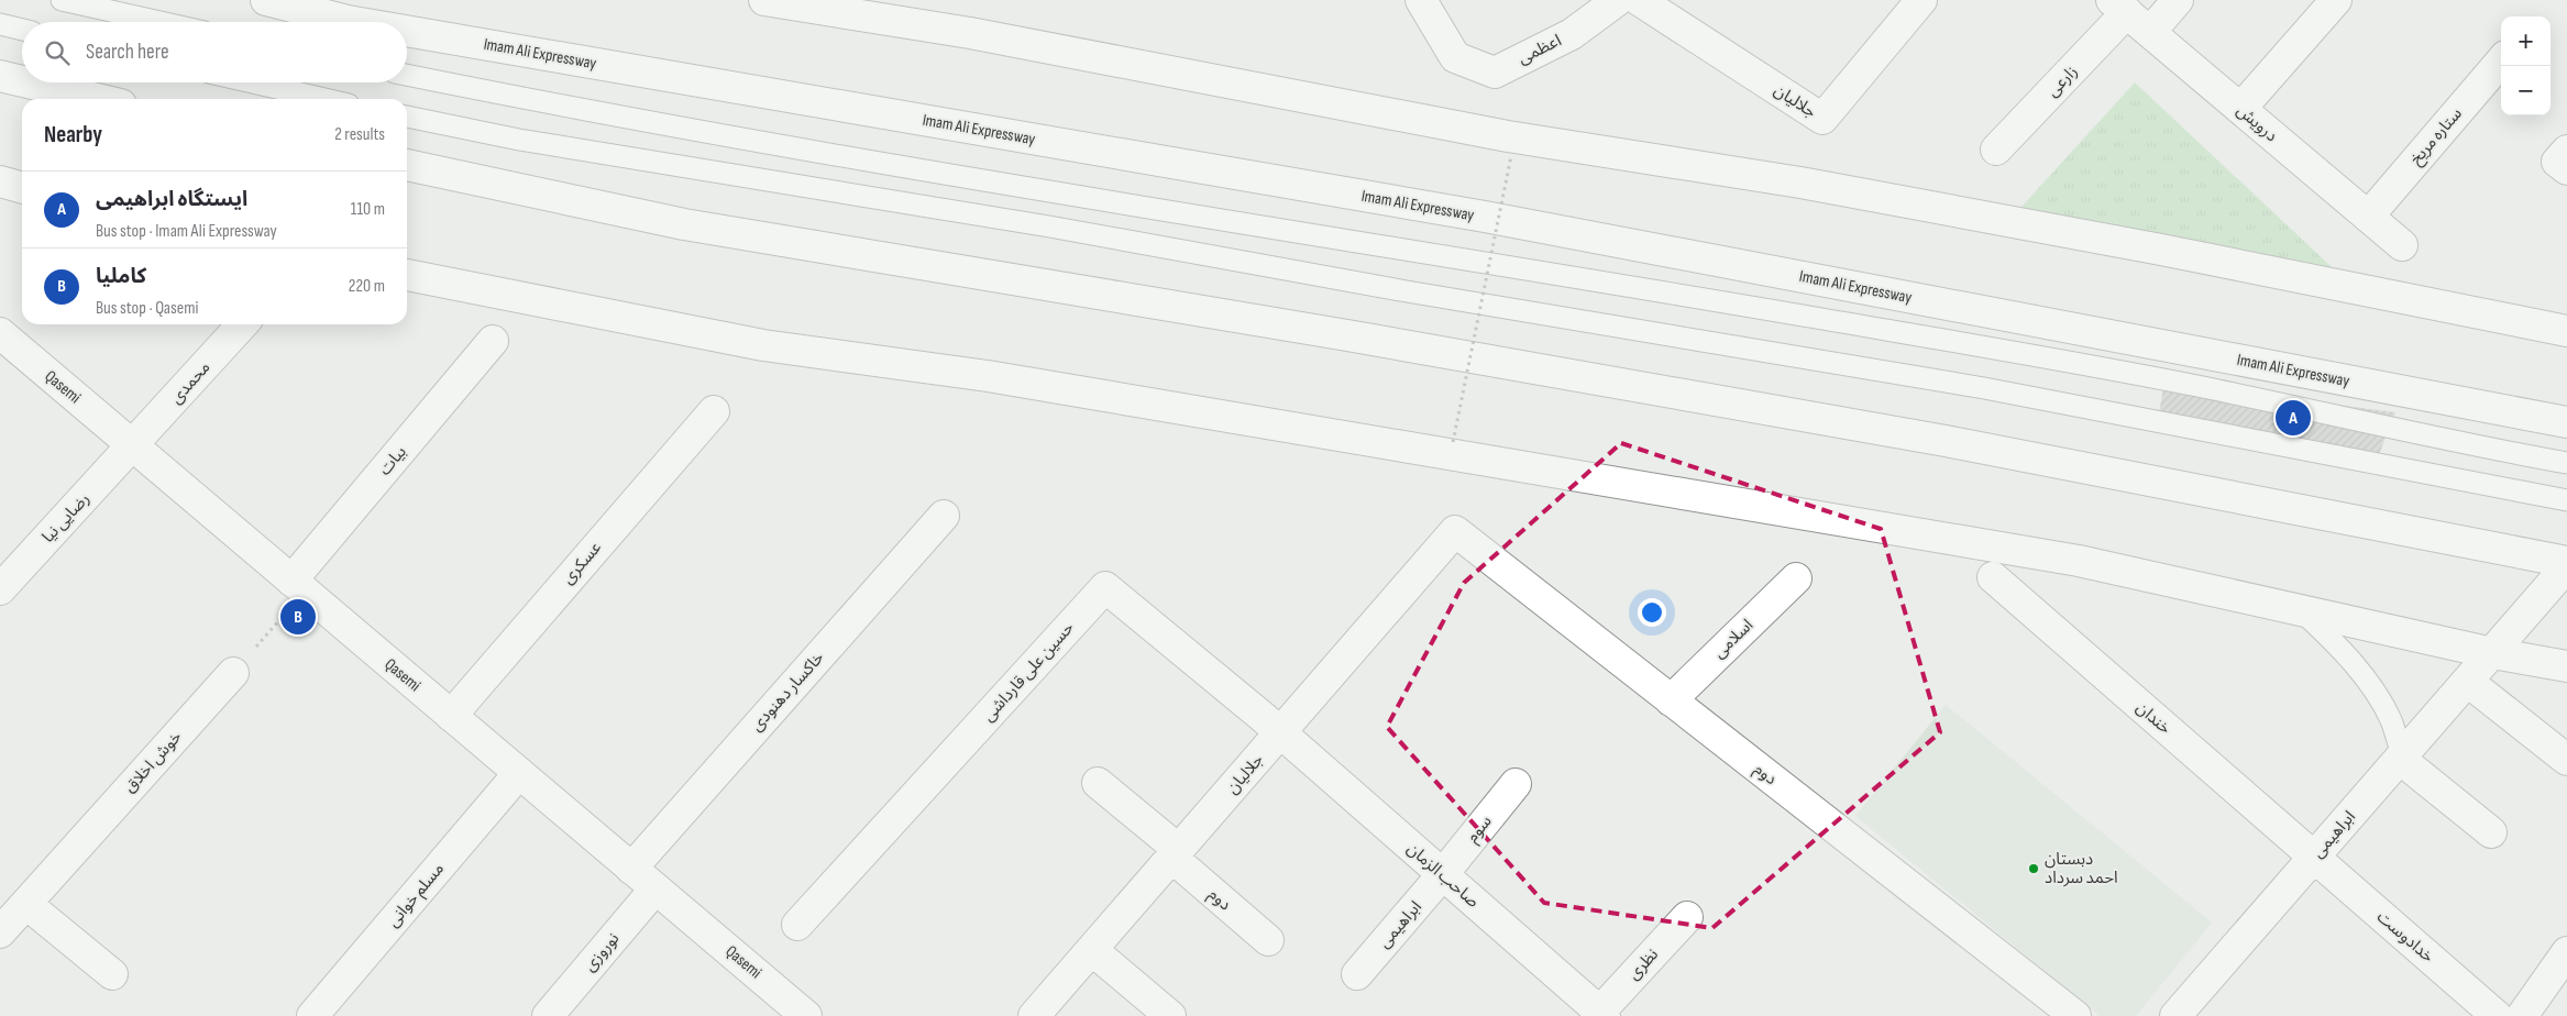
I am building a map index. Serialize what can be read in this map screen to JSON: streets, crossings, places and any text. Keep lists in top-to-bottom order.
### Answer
{
  "streets": {
    "main road": [
      "اعظمی",
      "Imam Ali Expressway",
      "زارعی",
      "جلالیان",
      "درویش",
      "ستاره مریخ",
      "محمدی",
      "Qasemi",
      "بیات",
      "رضایی نیا",
      "عسکری",
      "اسلامی",
      "حسین علی قارداشی",
      "خاکسار دهنودی",
      "خندان",
      "خوش اخلاق",
      "دوم",
      "سوم",
      "ابراهیمی",
      "صاحب الزمان",
      "مسلم خوانی",
      "خدادوست",
      "نوروزی",
      "نظری"
    ]
  },
  "crossings": [
    ["زارعی", "درویش"],
    ["جلالیان", "حسین علی قارداشی"],
    ["جلالیان", "دوم"],
    ["جلالیان", "صاحب الزمان"],
    ["درویش", "ستاره مریخ"],
    ["محمدی", "Qasemi"],
    ["محمدی", "رضایی نیا"],
    ["Qasemi", "بیات"],
    ["Qasemi", "رضایی نیا"],
    ["Qasemi", "عسکری"],
    ["Qasemi", "خاکسار دهنودی"],
    ["Qasemi", "مسلم خوانی"],
    ["Qasemi", "نوروزی"],
    ["اسلامی", "دوم"],
    ["حسین علی قارداشی", "صاحب الزمان"],
    ["خندان", "ابراهیمی"],
    ["خندان", "خدادوست"],
    ["سوم", "ابراهیمی"],
    ["سوم", "صاحب الزمان"],
    ["ابراهیمی", "صاحب الزمان"],
    ["ابراهیمی", "خدادوست"],
    ["صاحب الزمان", "نظری"]
  ],
  "places": ["دبستان احمد سرداد"],
  "page": {
    "map_buttons": ["+", "−"],
    "search": "Search here",
    "heading": ["Nearby", "2 results"],
    "list": [
      {
        "mark": "A",
        "name": "ایستگاه ابراهیمی",
        "note": "Bus stop · Imam Ali Expressway",
        "value": "110 m"
      },
      {
        "mark": "B",
        "name": "کاملیا",
        "note": "Bus stop · Qasemi",
        "value": "220 m"
      }
    ],
    "pins": ["A", "B"]
  }
}
